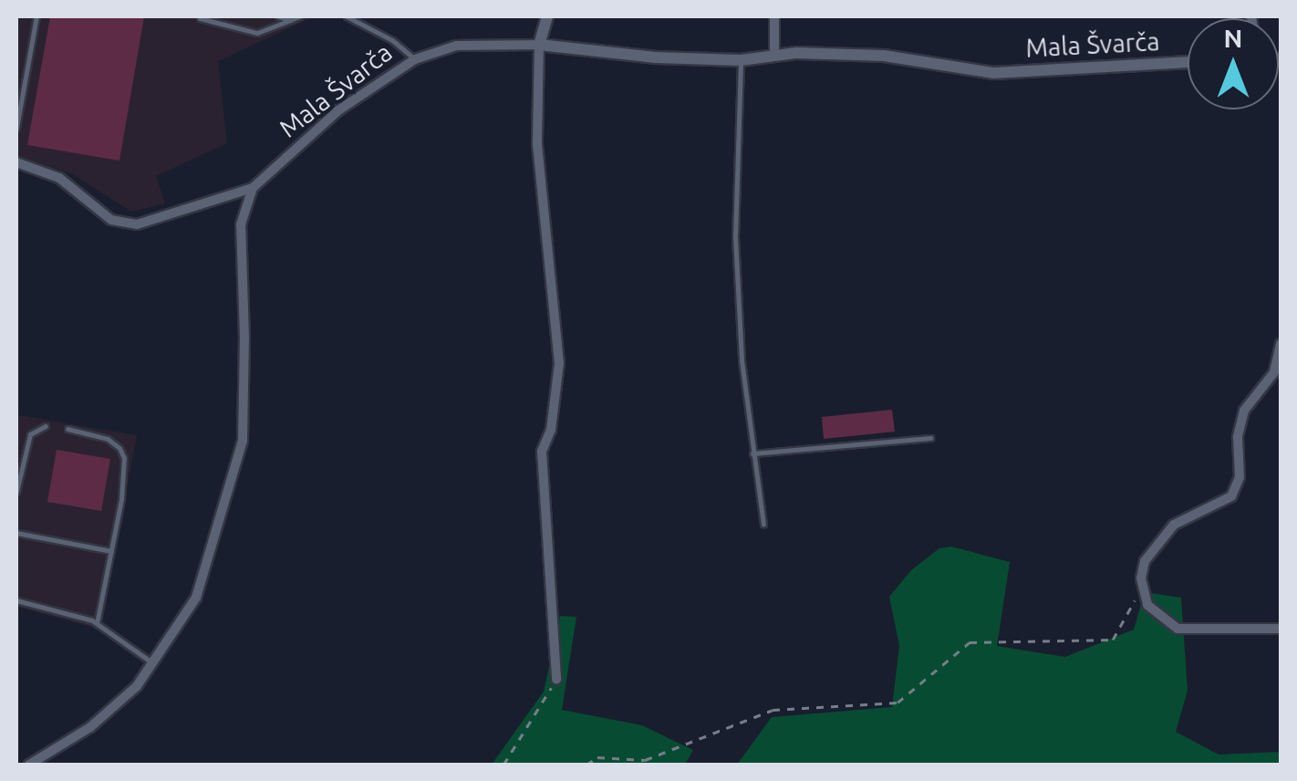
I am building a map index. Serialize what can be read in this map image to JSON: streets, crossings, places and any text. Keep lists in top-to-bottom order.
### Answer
{
  "streets": {
    "street": ["Mala Švarča"]
  },
  "north": "top"
}
